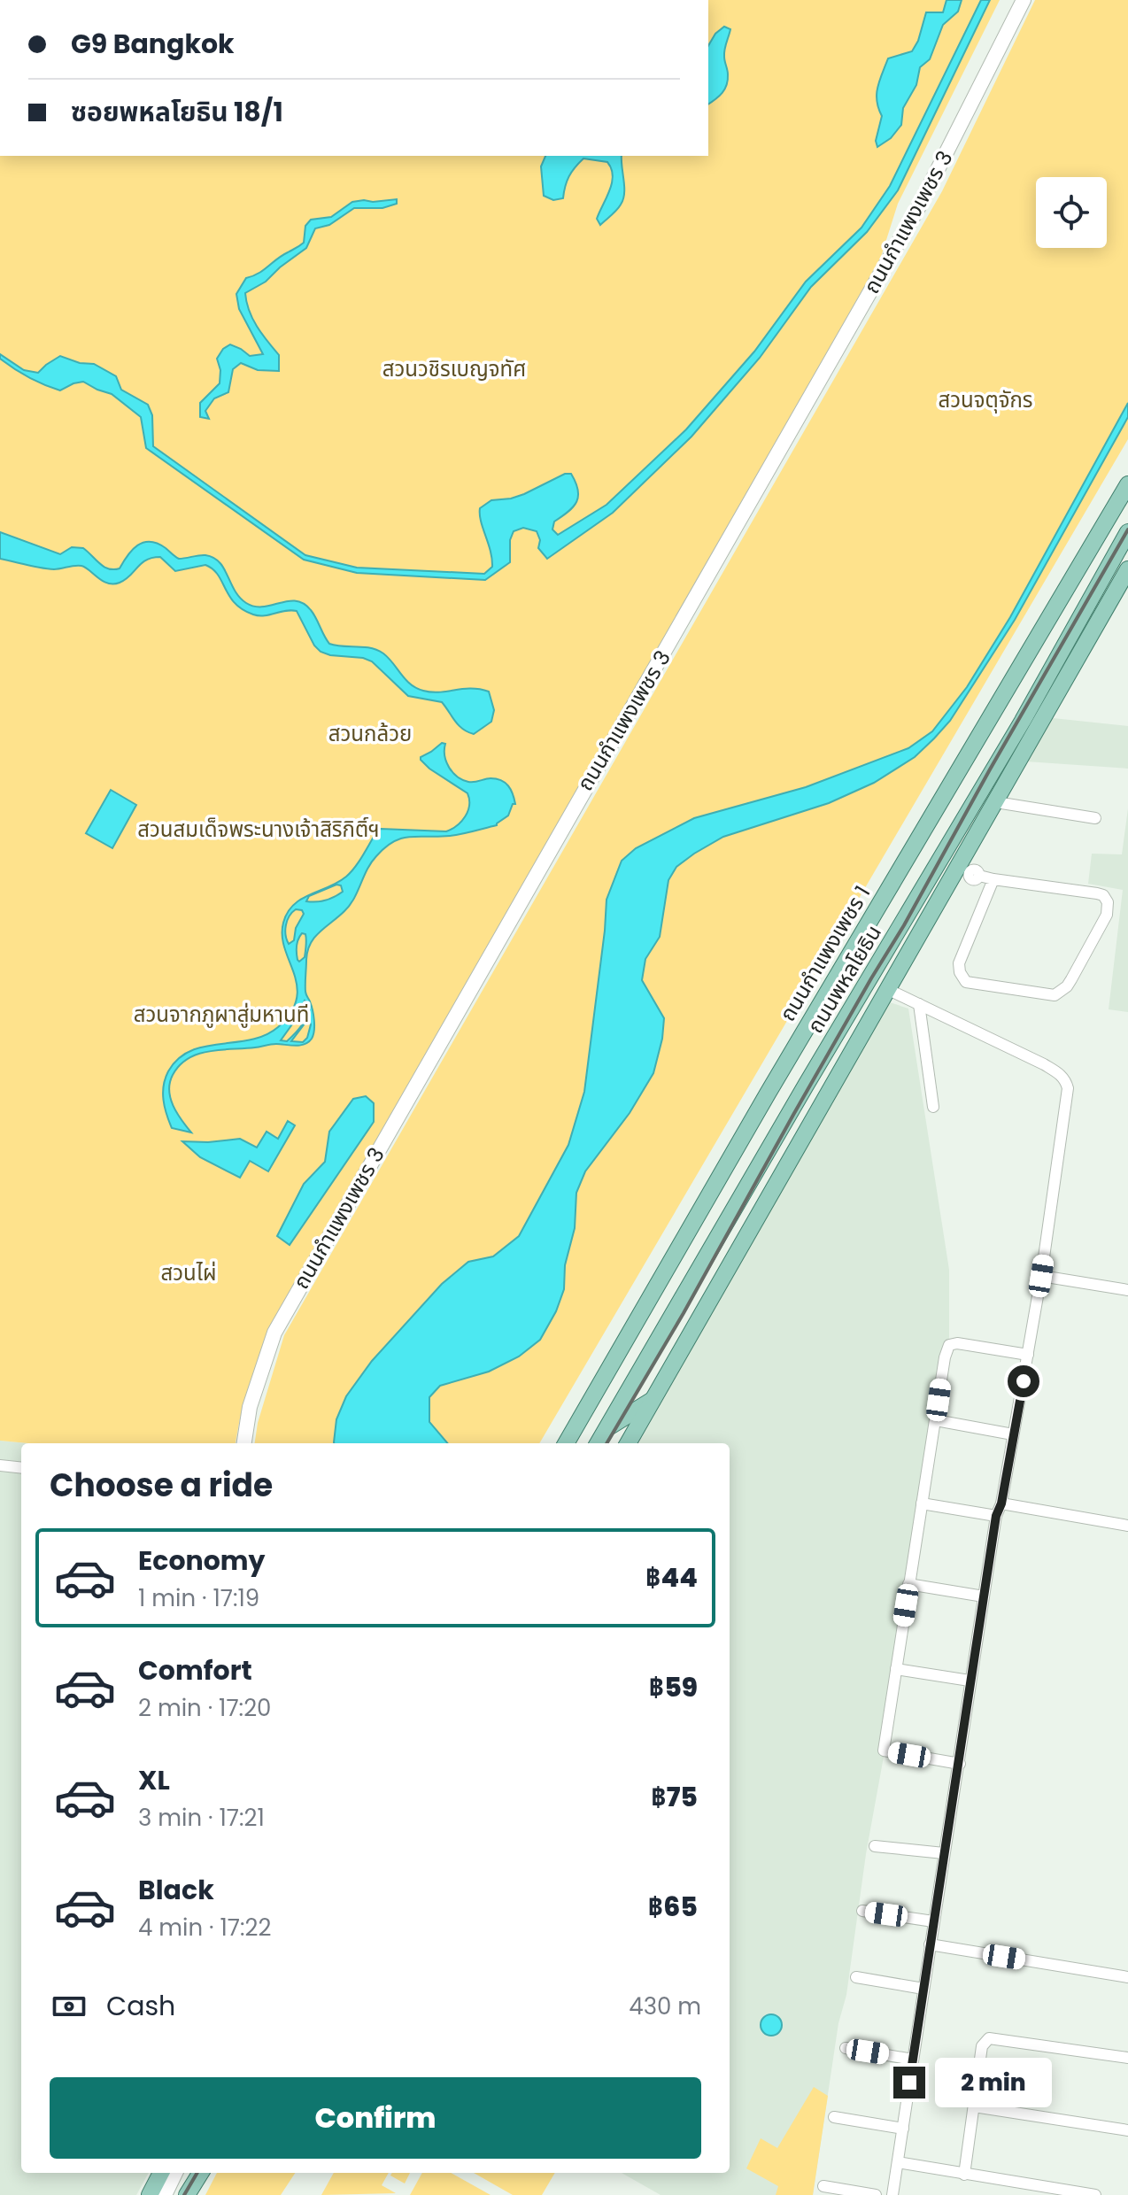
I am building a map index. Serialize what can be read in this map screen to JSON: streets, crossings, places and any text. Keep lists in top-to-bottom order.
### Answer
{
  "streets": {
    "main road": ["ถนนกำแพงเพชร 1", "ถนนพหลโยธิน"],
    "street": ["ถนนกำแพงเพชร 3"]
  },
  "parks": [
    "สวนวชิรเบญจทัศ",
    "สวนจตุจักร",
    "สวนกล้วย",
    "สวนสมเด็จพระนางเจ้าสิริกิติ์ฯ",
    "สวนจากภูผาสู่มหานที",
    "สวนไผ่"
  ],
  "page": {
    "banner": ["G9 Bangkok", "ซอยพหลโยธิน 18/1"],
    "heading": "Choose a ride",
    "list": [
      {
        "name": "Economy",
        "note": "1 min · 17:19",
        "value": "฿44"
      },
      {
        "name": "Comfort",
        "note": "2 min · 17:20",
        "value": "฿59"
      },
      {
        "name": "XL",
        "note": "3 min · 17:21",
        "value": "฿75"
      },
      {
        "name": "Black",
        "note": "4 min · 17:22",
        "value": "฿65"
      }
    ],
    "pay": ["Cash", "430 m"],
    "bubble": "2 min",
    "buttons": "Confirm"
  }
}
